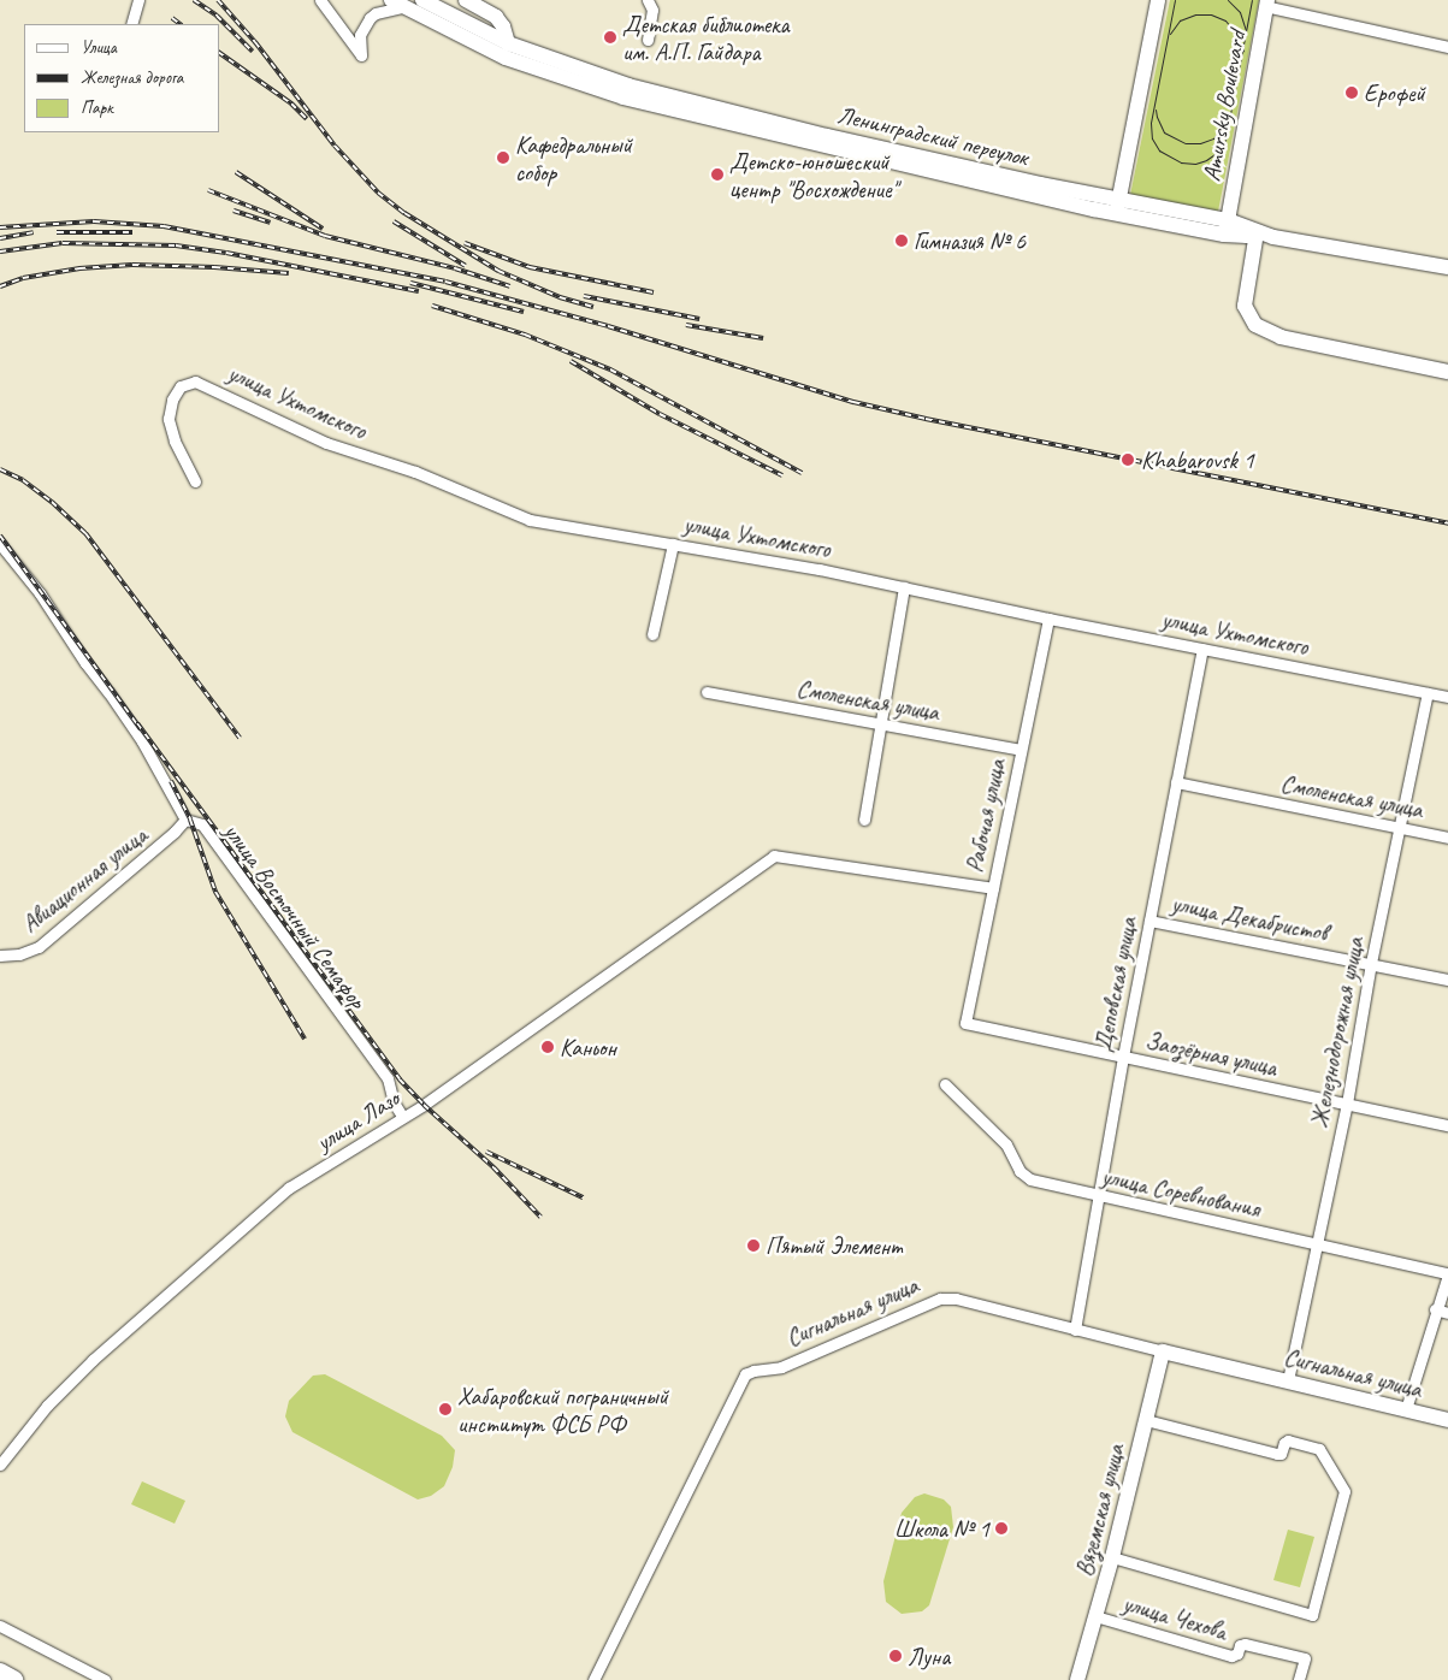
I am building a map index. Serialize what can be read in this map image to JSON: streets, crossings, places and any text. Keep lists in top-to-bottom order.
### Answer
{
  "streets": {
    "main road": [
      "Amursky Boulevard",
      "Ленинградский переулок",
      "Сигнальная улица",
      "Вяземская улица"
    ],
    "street": [
      "улица Ухтомского",
      "Смоленская улица",
      "Рабочая улица",
      "Авиационная улица",
      "улица Восточный Семафор",
      "улица Декабристов",
      "Деповская улица",
      "Железнодорожная улица",
      "Заозёрная улица",
      "улица Лазо",
      "улица Соревнования",
      "улица Чехова"
    ]
  },
  "crossings": [
    ["Amursky Boulevard", "Ленинградский переулок"],
    ["улица Ухтомского", "Рабочая улица"],
    ["улица Ухтомского", "Деповская улица"],
    ["улица Ухтомского", "Железнодорожная улица"],
    ["Смоленская улица", "Рабочая улица"],
    ["Смоленская улица", "Деповская улица"],
    ["Смоленская улица", "Железнодорожная улица"],
    ["Рабочая улица", "Заозёрная улица"],
    ["Рабочая улица", "улица Лазо"],
    ["Авиационная улица", "улица Восточный Семафор"],
    ["улица Восточный Семафор", "улица Лазо"],
    ["улица Декабристов", "Деповская улица"],
    ["улица Декабристов", "Железнодорожная улица"],
    ["Деповская улица", "Заозёрная улица"],
    ["Деповская улица", "улица Соревнования"],
    ["Деповская улица", "Сигнальная улица"],
    ["Железнодорожная улица", "Заозёрная улица"],
    ["Железнодорожная улица", "улица Соревнования"],
    ["Железнодорожная улица", "Сигнальная улица"],
    ["Сигнальная улица", "Вяземская улица"],
    ["Вяземская улица", "улица Чехова"]
  ],
  "places": [
    "Детская библиотека им. А.П. Гайдара",
    "Ерофей",
    "Кафедральный собор",
    "Детско-юношеский центр \"Восхождение\"",
    "Гимназия № 6",
    "Khabarovsk 1",
    "Каньон",
    "Пятый Элемент",
    "Хабаровский пограничный институт ФСБ РФ",
    "Школа № 1",
    "Луна"
  ],
  "legend": ["Улица", "Железная дорога", "Парк"]
}
